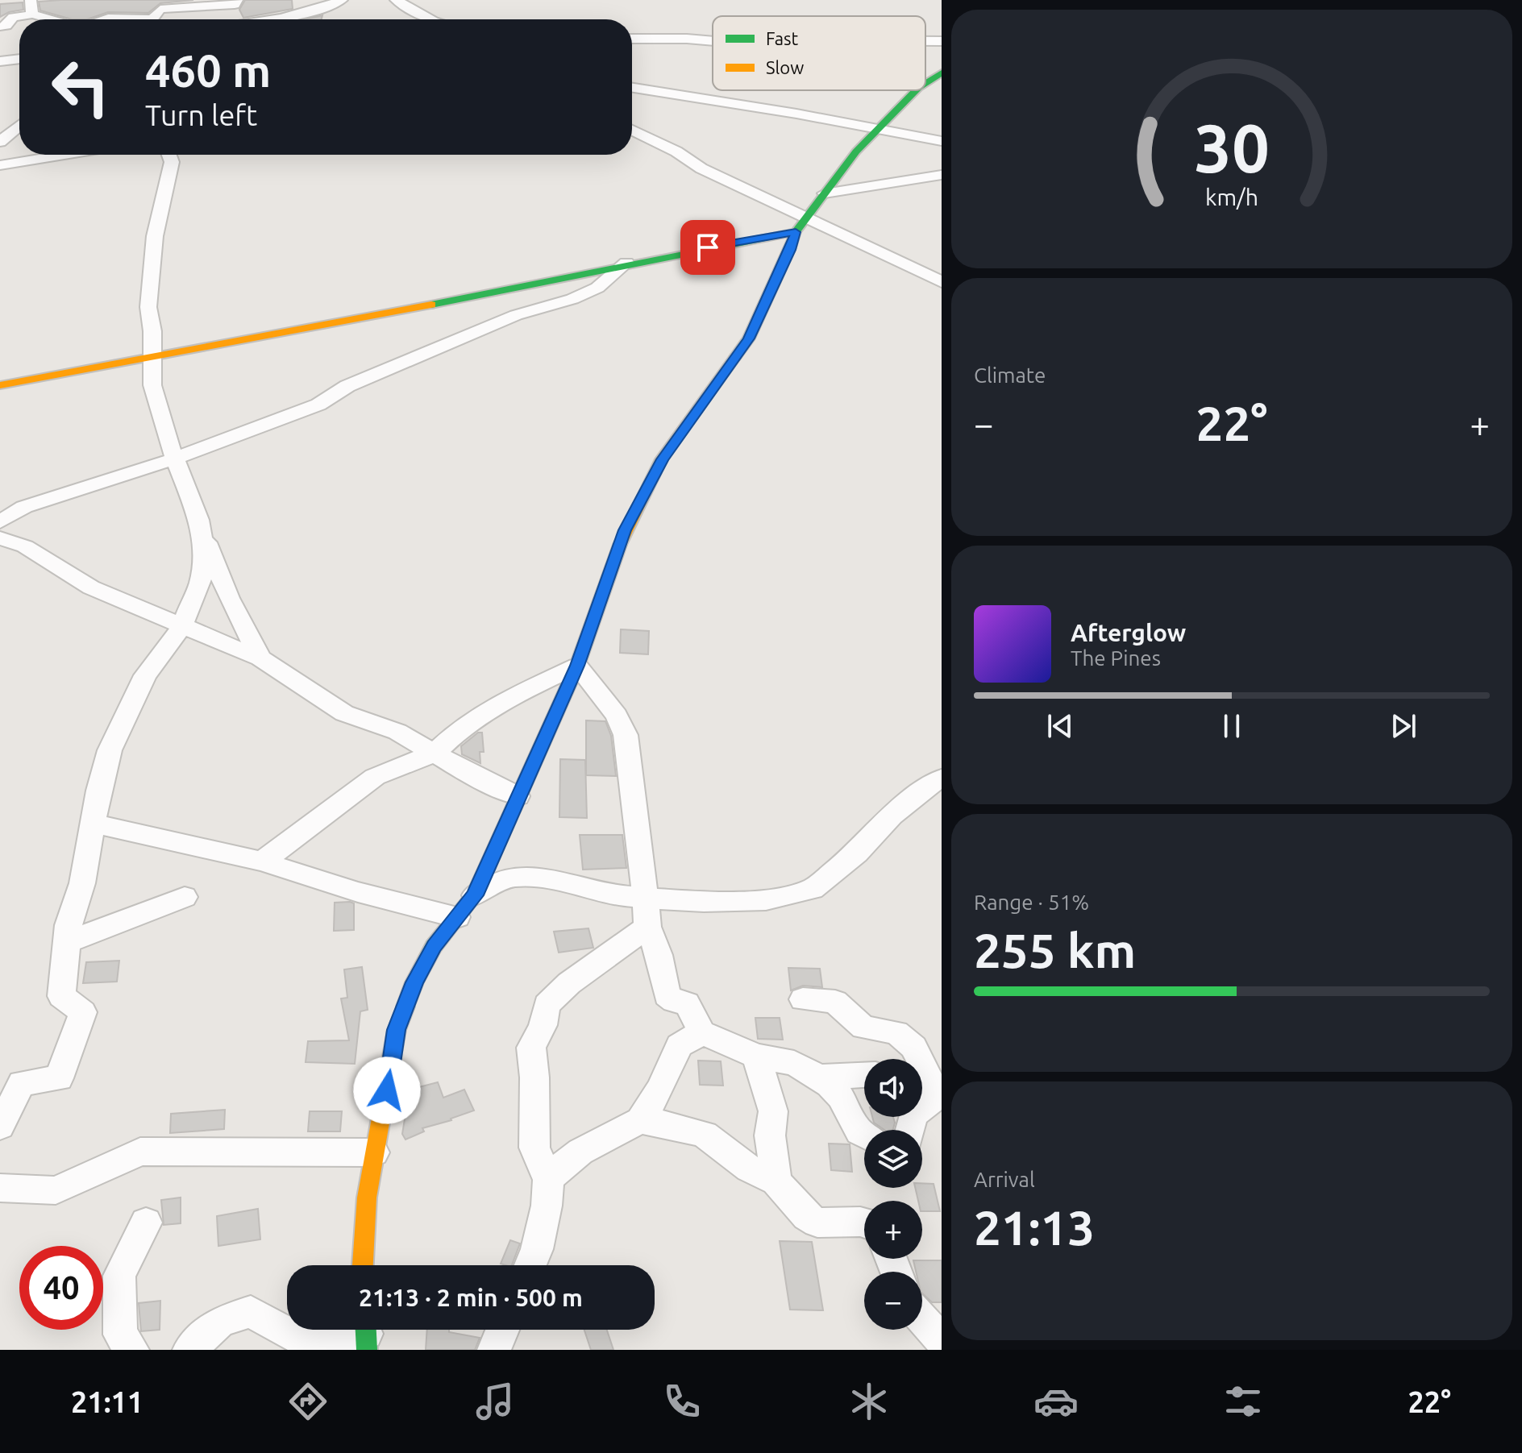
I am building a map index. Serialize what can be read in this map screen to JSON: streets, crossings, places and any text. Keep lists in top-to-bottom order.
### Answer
{
  "legend": ["Fast", "Slow"],
  "page": {
    "turn": ["460 m", "Turn left"],
    "tile": [
      "Climate",
      ["Range · 51%", "255 km"],
      ["Arrival", "21:13"]
    ],
    "heat": ["−", "22°", "+"],
    "song": ["Afterglow", "The Pines"],
    "map_buttons": ["+", "−"],
    "limit": "40",
    "trip": "21:13 · 2 min · 500 m",
    "tabs": ["21:11", "22°"],
    "gauge": ["30", "km/h"]
  }
}
